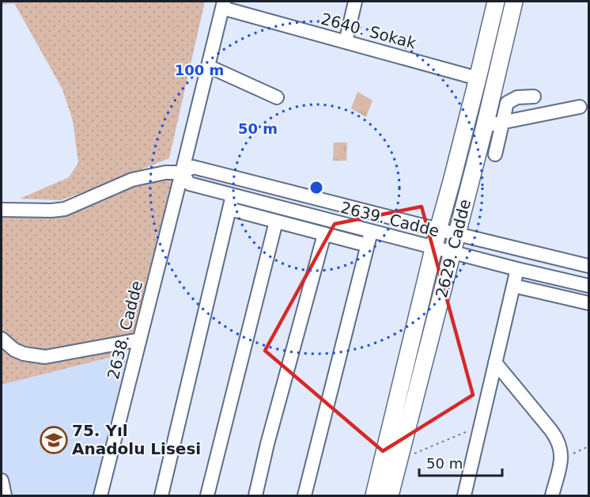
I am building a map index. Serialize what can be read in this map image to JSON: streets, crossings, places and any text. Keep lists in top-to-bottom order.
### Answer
{
  "streets": {
    "main road": ["2629. Cadde"],
    "street": ["2640. Sokak", "2639. Cadde", "2638. Cadde"]
  },
  "crossings": [
    ["2640. Sokak", "2629. Cadde"],
    ["2640. Sokak", "2638. Cadde"],
    ["2639. Cadde", "2629. Cadde"],
    ["2639. Cadde", "2638. Cadde"]
  ],
  "places": {
    "school or university": ["75. Yıl Anadolu Lisesi"]
  },
  "scale_bar": "50 m",
  "rings": ["100 m", "50 m"]
}
